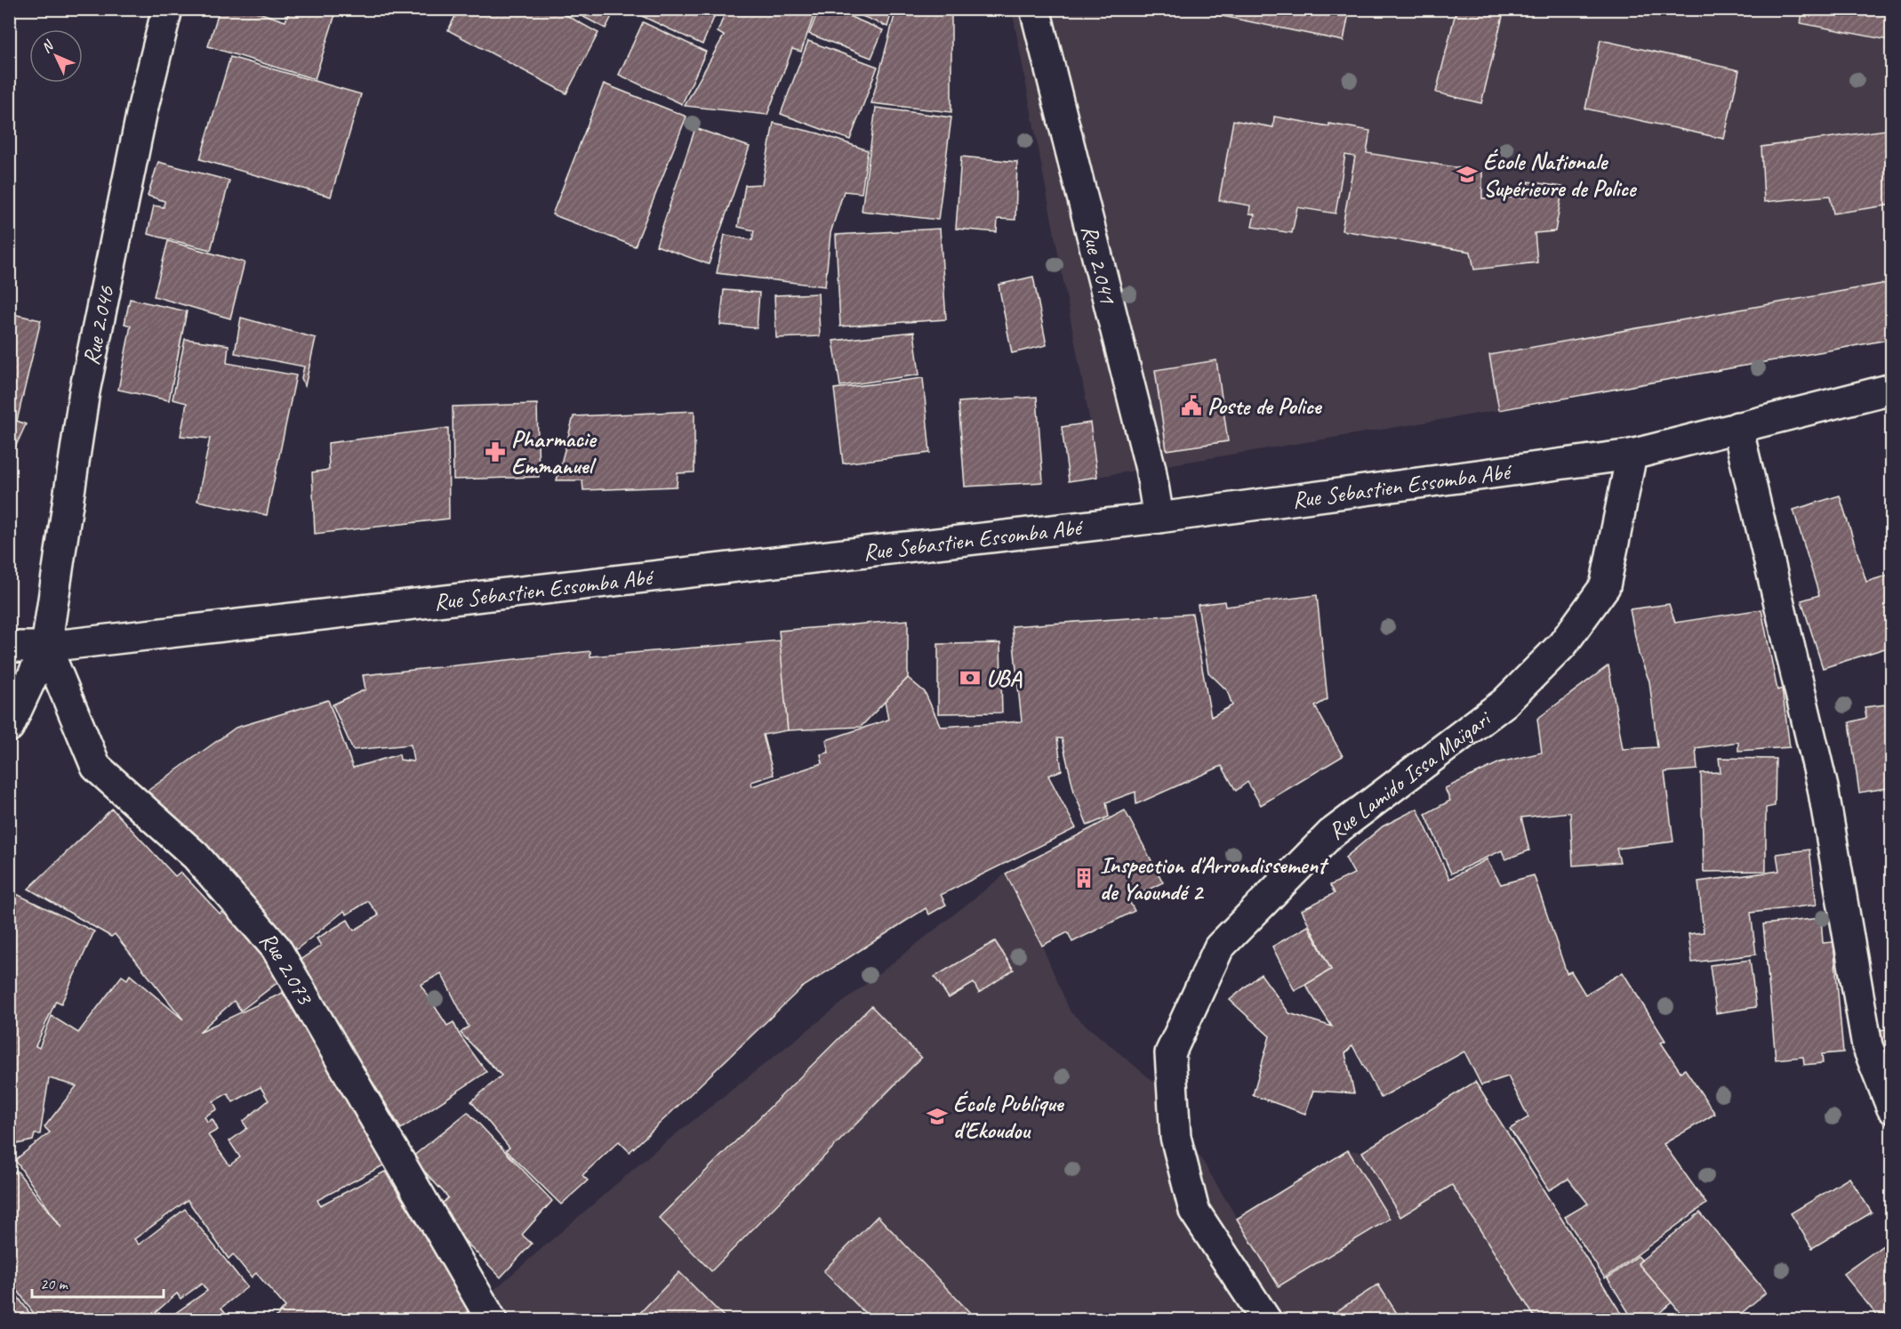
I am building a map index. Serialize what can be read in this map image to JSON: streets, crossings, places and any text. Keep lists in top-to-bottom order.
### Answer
{
  "streets": {
    "street": [
      "Rue 2.041",
      "Rue 2.046",
      "Rue Sebastien Essomba Abé",
      "Rue Lamido Issa Maïgari",
      "Rue 2.073"
    ]
  },
  "crossings": [
    ["Rue 2.041", "Rue Sebastien Essomba Abé"],
    ["Rue 2.046", "Rue Sebastien Essomba Abé"],
    ["Rue 2.046", "Rue 2.073"],
    ["Rue Sebastien Essomba Abé", "Rue Lamido Issa Maïgari"],
    ["Rue Sebastien Essomba Abé", "Rue 2.073"]
  ],
  "places": {
    "school or university": ["École Nationale Supérieure de Police", "École Publique d'Ekoudou"],
    "public building": ["Poste de Police"],
    "pharmacy": ["Pharmacie Emmanuel"],
    "bank": ["UBA"],
    "building": ["Inspection d'Arrondissement de Yaoundé 2"]
  },
  "scale_bar": "20 m",
  "north": "top left"
}
